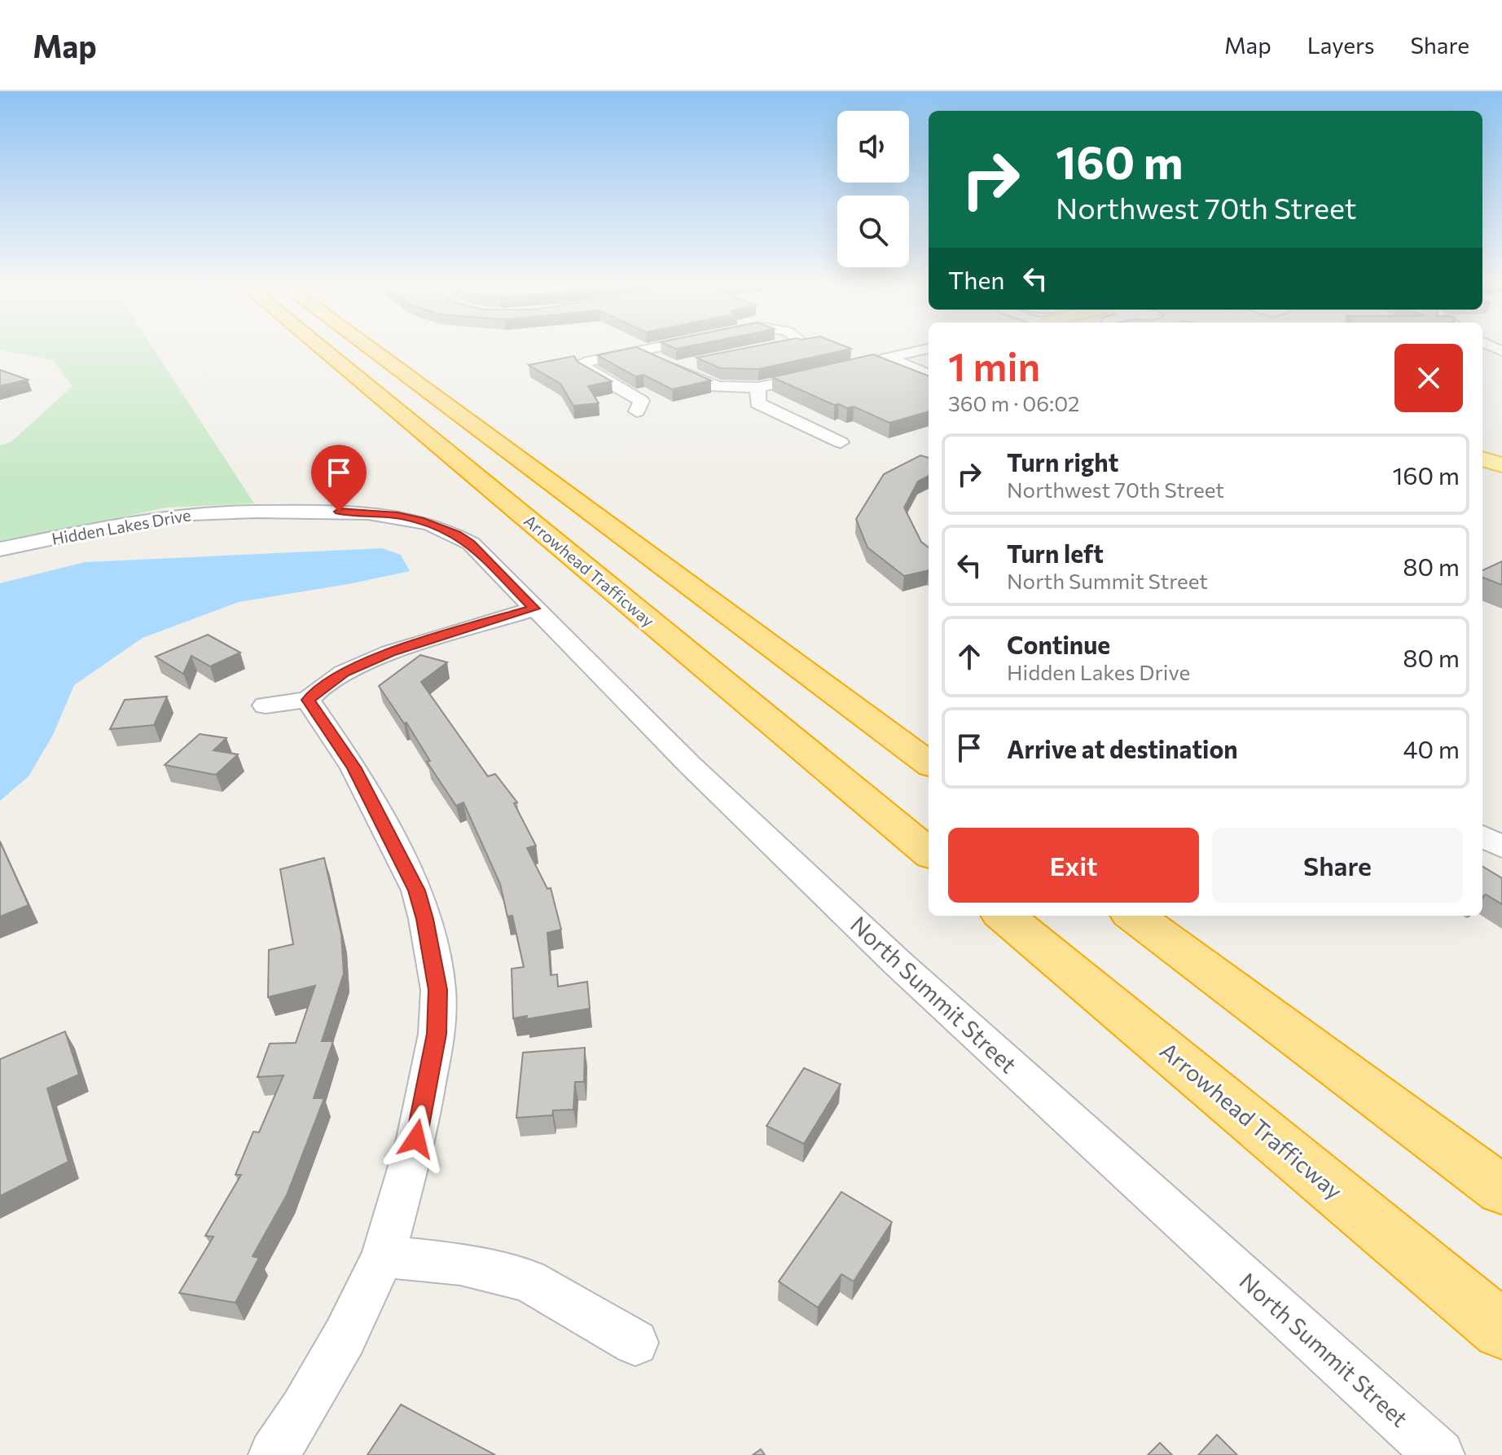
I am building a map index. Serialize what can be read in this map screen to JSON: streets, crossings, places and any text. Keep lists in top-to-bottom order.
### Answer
{
  "streets": {
    "highway": ["Arrowhead Trafficway"],
    "street": ["Hidden Lakes Drive", "North Summit Street"]
  },
  "crossings": [
    ["Hidden Lakes Drive", "North Summit Street"]
  ],
  "page": {
    "header": "Map",
    "nav": ["Map", "Layers", "Share"],
    "turn": ["160 m", "Northwest 70th Street"],
    "then": "Then",
    "heading": ["1 min", "360 m · 06:02"],
    "list": [
      {
        "name": "Turn right",
        "note": "Northwest 70th Street",
        "value": "160 m"
      },
      {
        "name": "Turn left",
        "note": "North Summit Street",
        "value": "80 m"
      },
      {
        "name": "Continue",
        "note": "Hidden Lakes Drive",
        "value": "80 m"
      },
      {
        "name": "Arrive at destination",
        "value": "40 m"
      }
    ],
    "buttons": ["Exit", "Share"]
  }
}
